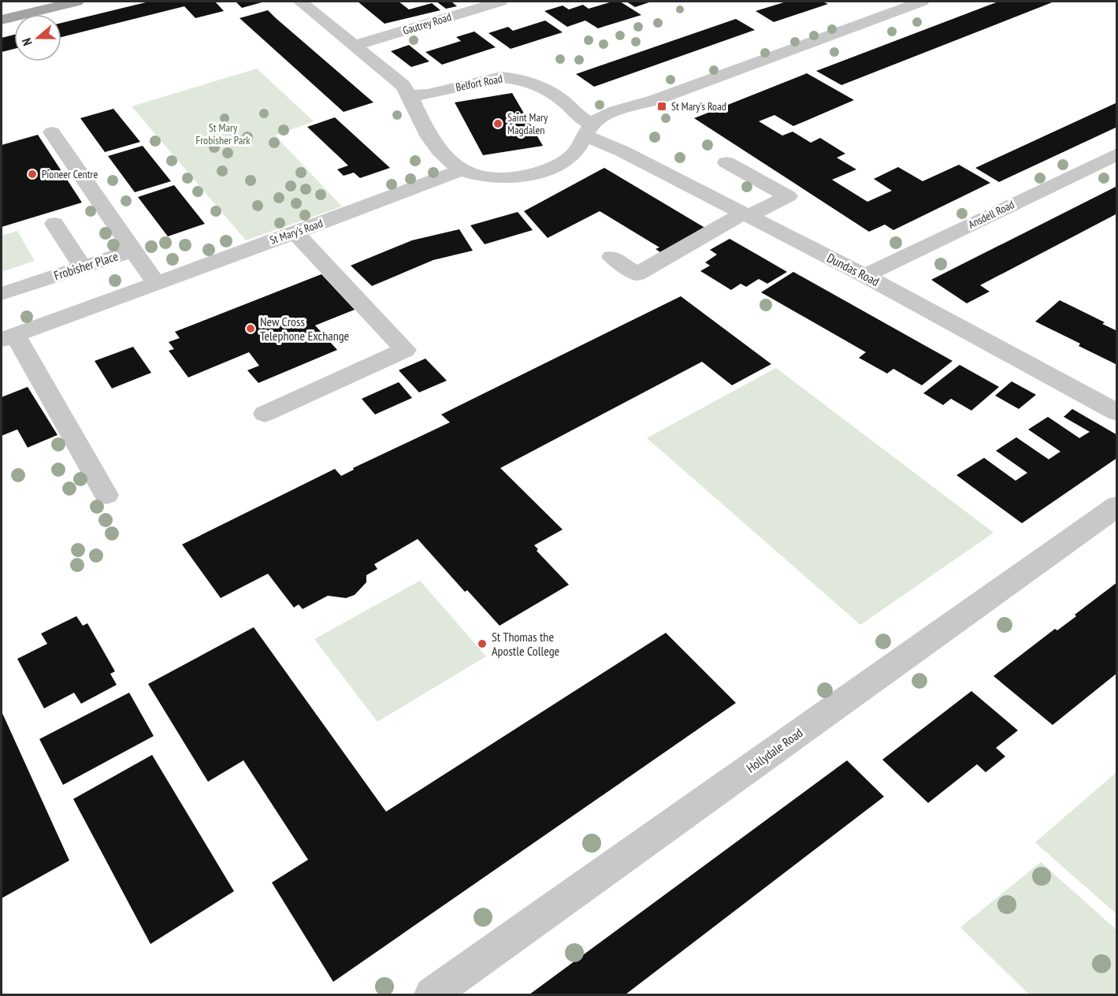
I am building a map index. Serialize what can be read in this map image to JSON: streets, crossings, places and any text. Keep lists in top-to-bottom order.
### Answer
{
  "streets": {
    "street": [
      "Gautrey Road",
      "Belfort Road",
      "Ansdell Road",
      "St Mary's Road",
      "Frobisher Place",
      "Dundas Road",
      "Hollydale Road"
    ]
  },
  "crossings": [
    ["Belfort Road", "Dundas Road"],
    ["Ansdell Road", "Dundas Road"],
    ["St Mary's Road", "Frobisher Place"]
  ],
  "parks": ["St Mary Frobisher Park"],
  "places": {
    "transit": ["St Mary's Road"],
    "other": [
      "Saint Mary Magdalen",
      "Pioneer Centre",
      "New Cross Telephone Exchange",
      "St Thomas the Apostle College"
    ]
  },
  "north": "left"
}
